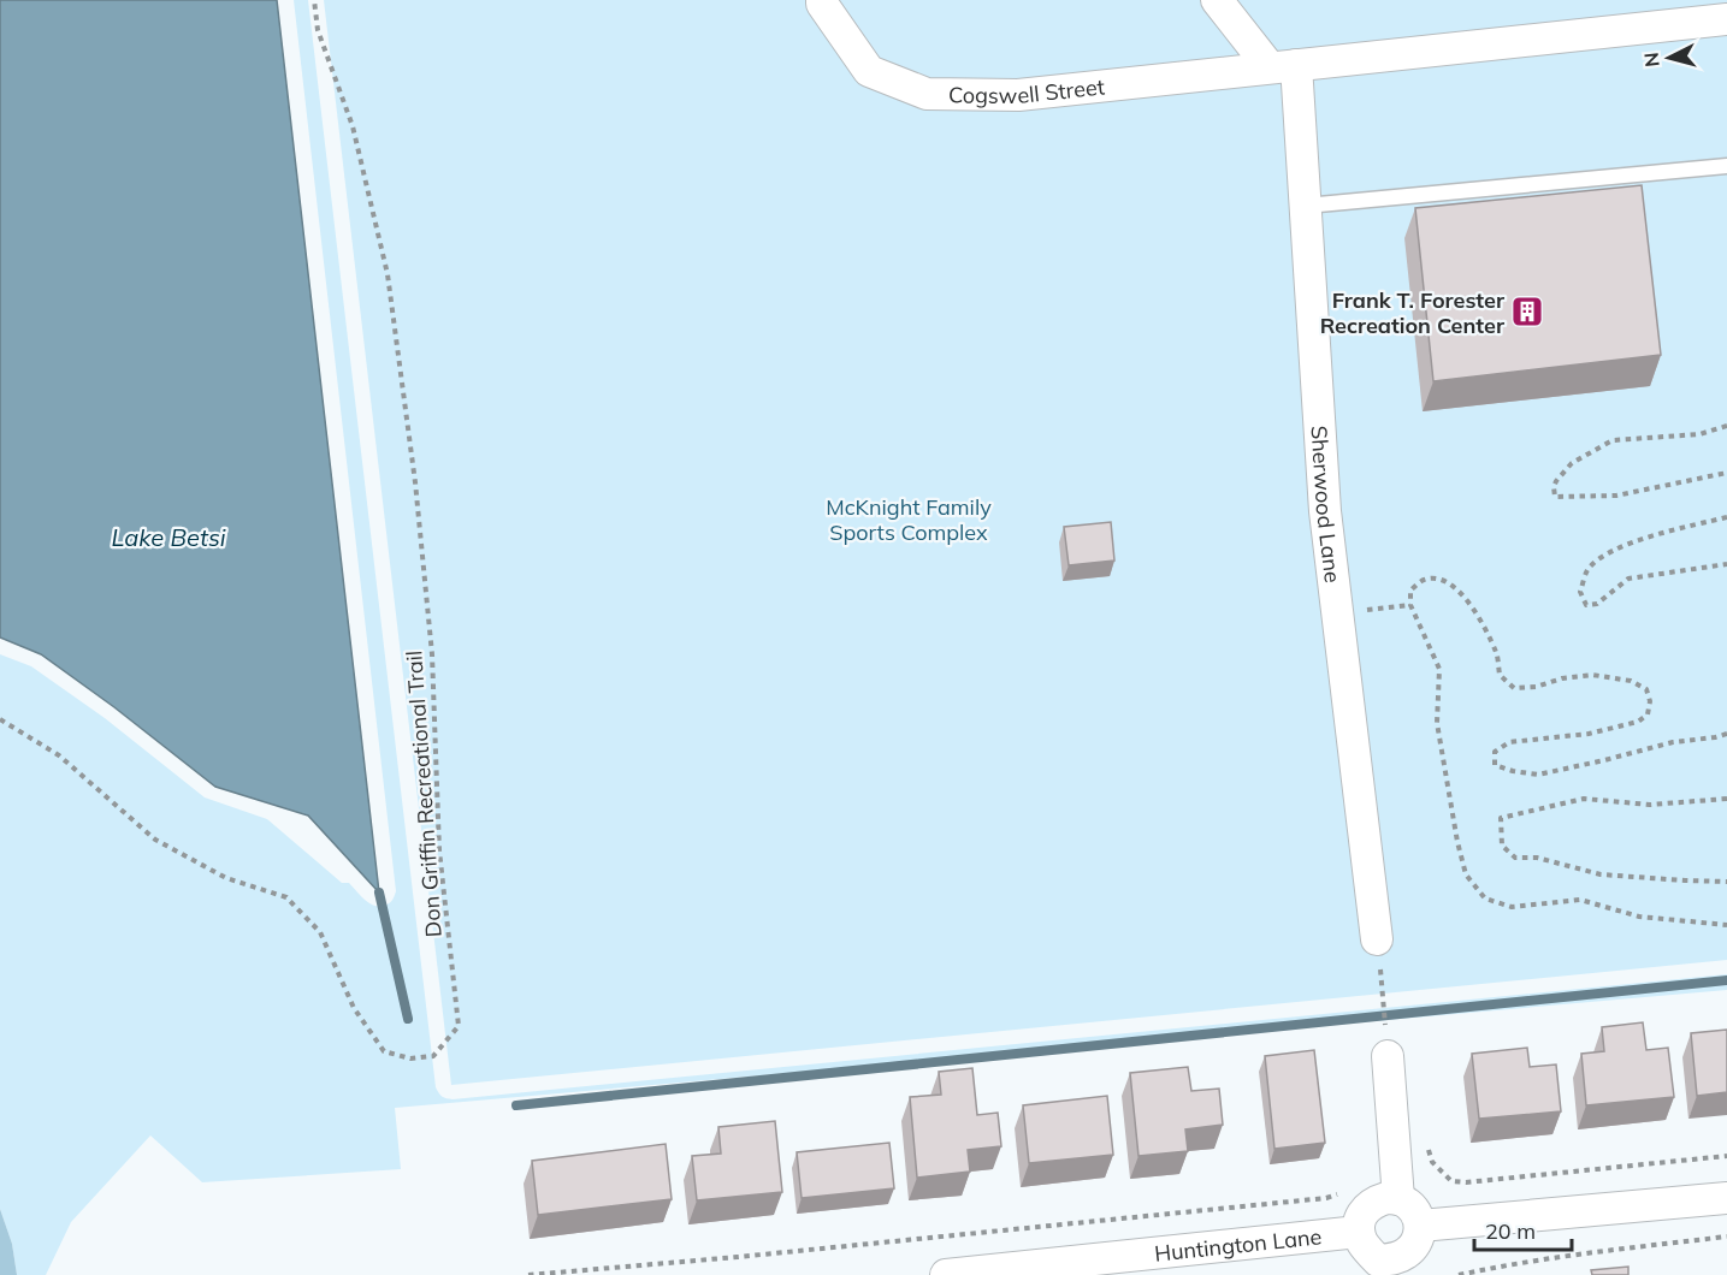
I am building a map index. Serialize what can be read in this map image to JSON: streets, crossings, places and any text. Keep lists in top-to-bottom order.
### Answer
{
  "streets": {
    "street": ["Cogswell Street", "Sherwood Lane", "Huntington Lane"],
    "path": ["Don Griffin Recreational Trail"]
  },
  "crossings": [
    ["Cogswell Street", "Sherwood Lane"]
  ],
  "water": ["Lake Betsi"],
  "parks": ["McKnight Family Sports Complex"],
  "places": {
    "building": ["Frank T. Forester Recreation Center"]
  },
  "scale_bar": "20 m",
  "north": "left"
}
